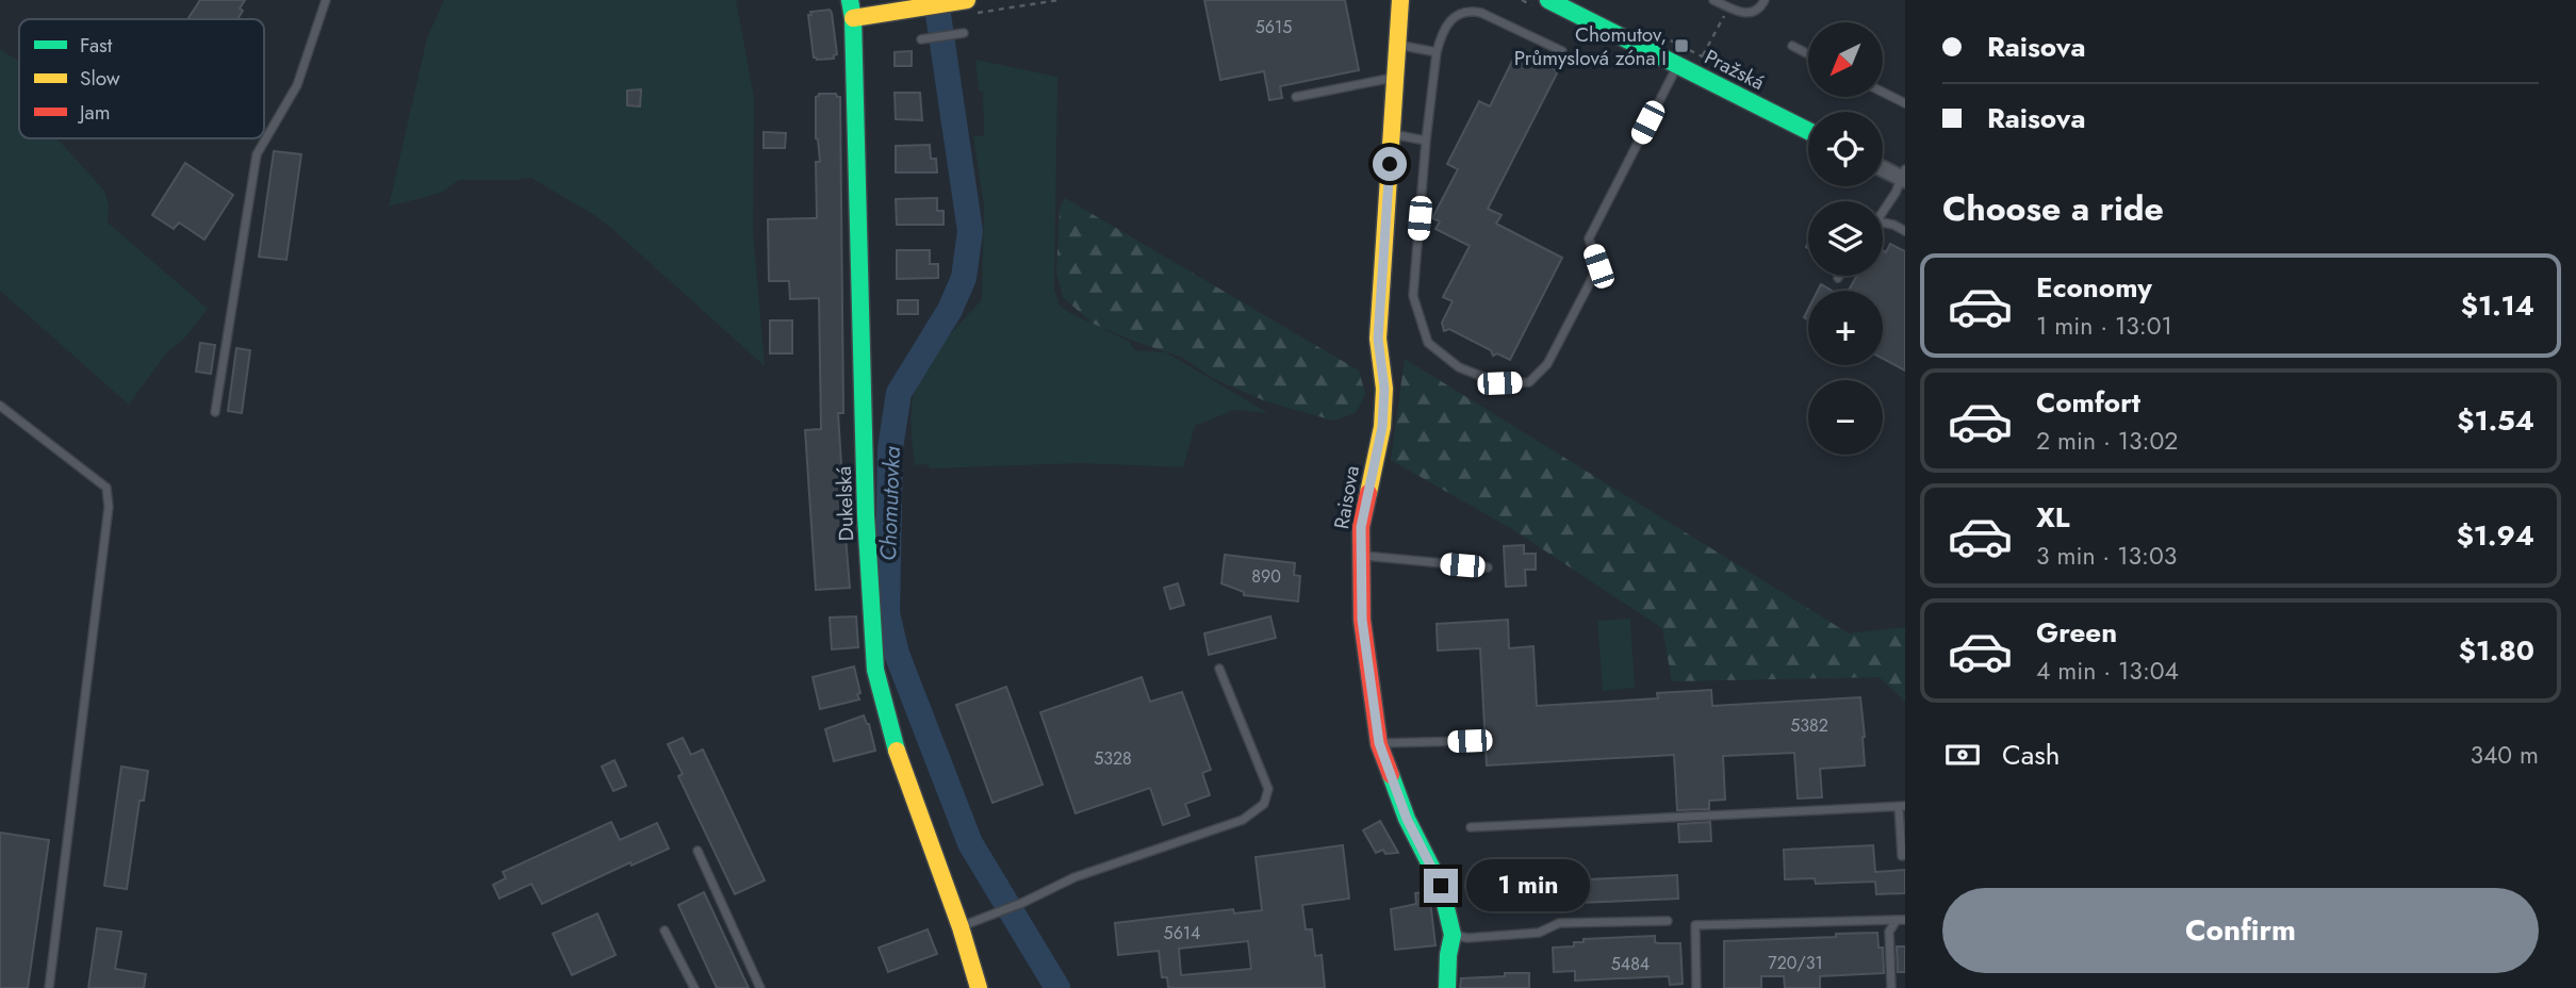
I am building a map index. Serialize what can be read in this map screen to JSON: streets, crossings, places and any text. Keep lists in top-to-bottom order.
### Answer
{
  "streets": {
    "street": ["Pražská", "Raisova", "Dukelská"]
  },
  "water": ["Chomutovka"],
  "places": {
    "transit": ["Chomutov, Průmyslová zóna I"]
  },
  "house_numbers": [
    "5615",
    "890",
    "5382",
    "5328",
    "5614",
    "720/31",
    "5484"
  ],
  "legend": ["Fast", "Slow", "Jam"],
  "north": "bottom left",
  "page": {
    "banner": ["Raisova", "Raisova"],
    "map_buttons": ["+", "−"],
    "heading": "Choose a ride",
    "list": [
      {
        "name": "Economy",
        "note": "1 min · 13:01",
        "value": "$1.14"
      },
      {
        "name": "Comfort",
        "note": "2 min · 13:02",
        "value": "$1.54"
      },
      {
        "name": "XL",
        "note": "3 min · 13:03",
        "value": "$1.94"
      },
      {
        "name": "Green",
        "note": "4 min · 13:04",
        "value": "$1.80"
      }
    ],
    "pay": ["Cash", "340 m"],
    "bubble": "1 min",
    "buttons": "Confirm"
  }
}
